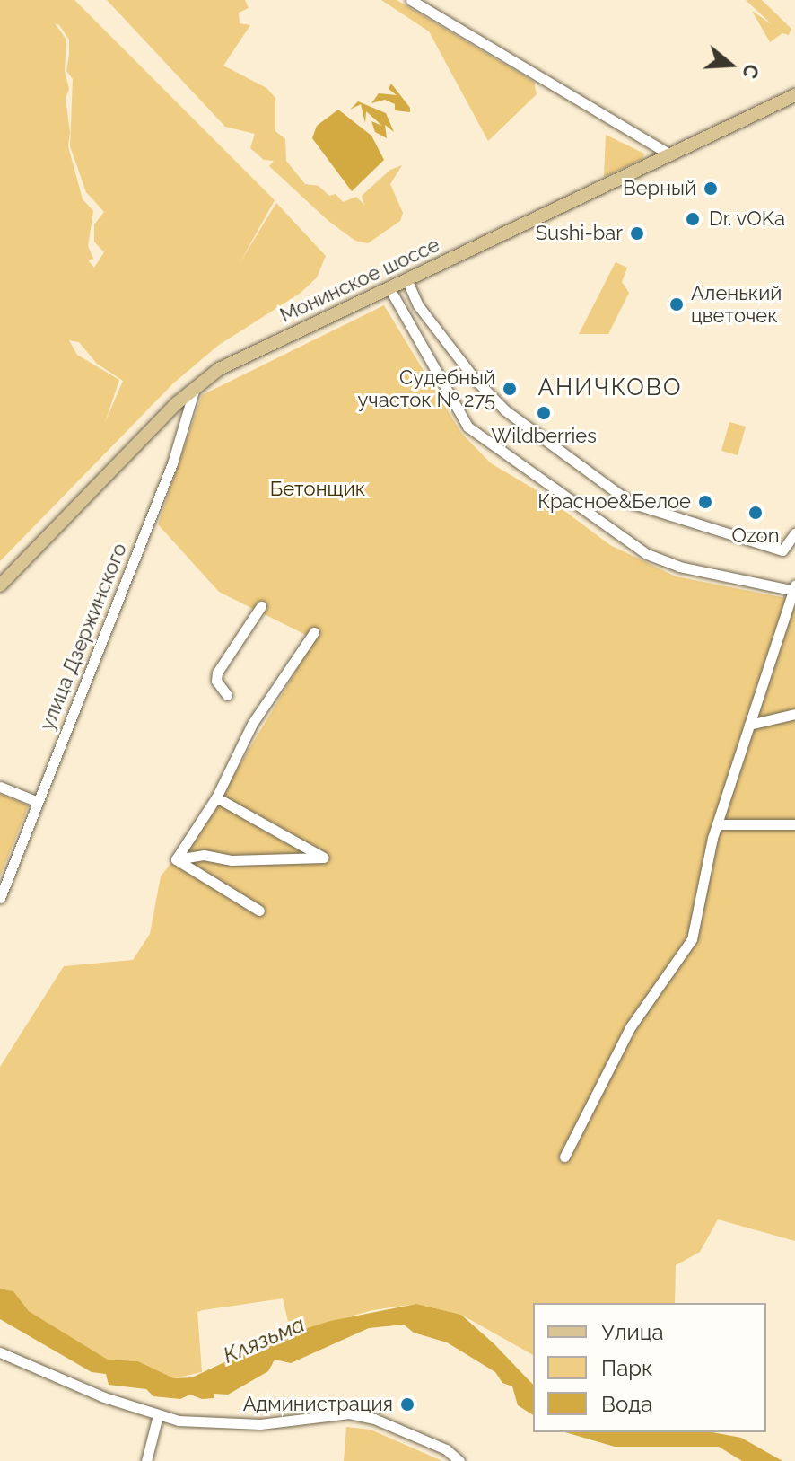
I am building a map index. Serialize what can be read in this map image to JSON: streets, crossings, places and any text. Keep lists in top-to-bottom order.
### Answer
{
  "streets": {
    "main road": ["Монинское шоссе"],
    "street": ["улица Дзержинского"]
  },
  "crossings": [
    ["Монинское шоссе", "улица Дзержинского"]
  ],
  "districts": ["АНИЧКОВО"],
  "water": ["Клязьма"],
  "parks": ["Бетонщик"],
  "places": [
    "Верный",
    "Dr. vOKa",
    "Sushi-bar",
    "Аленький цветочек",
    "Судебный участок № 275",
    "Wildberries",
    "Красное&Белое",
    "Ozon",
    "Администрация"
  ],
  "legend": ["Улица", "Парк", "Вода"],
  "north": "right"
}
